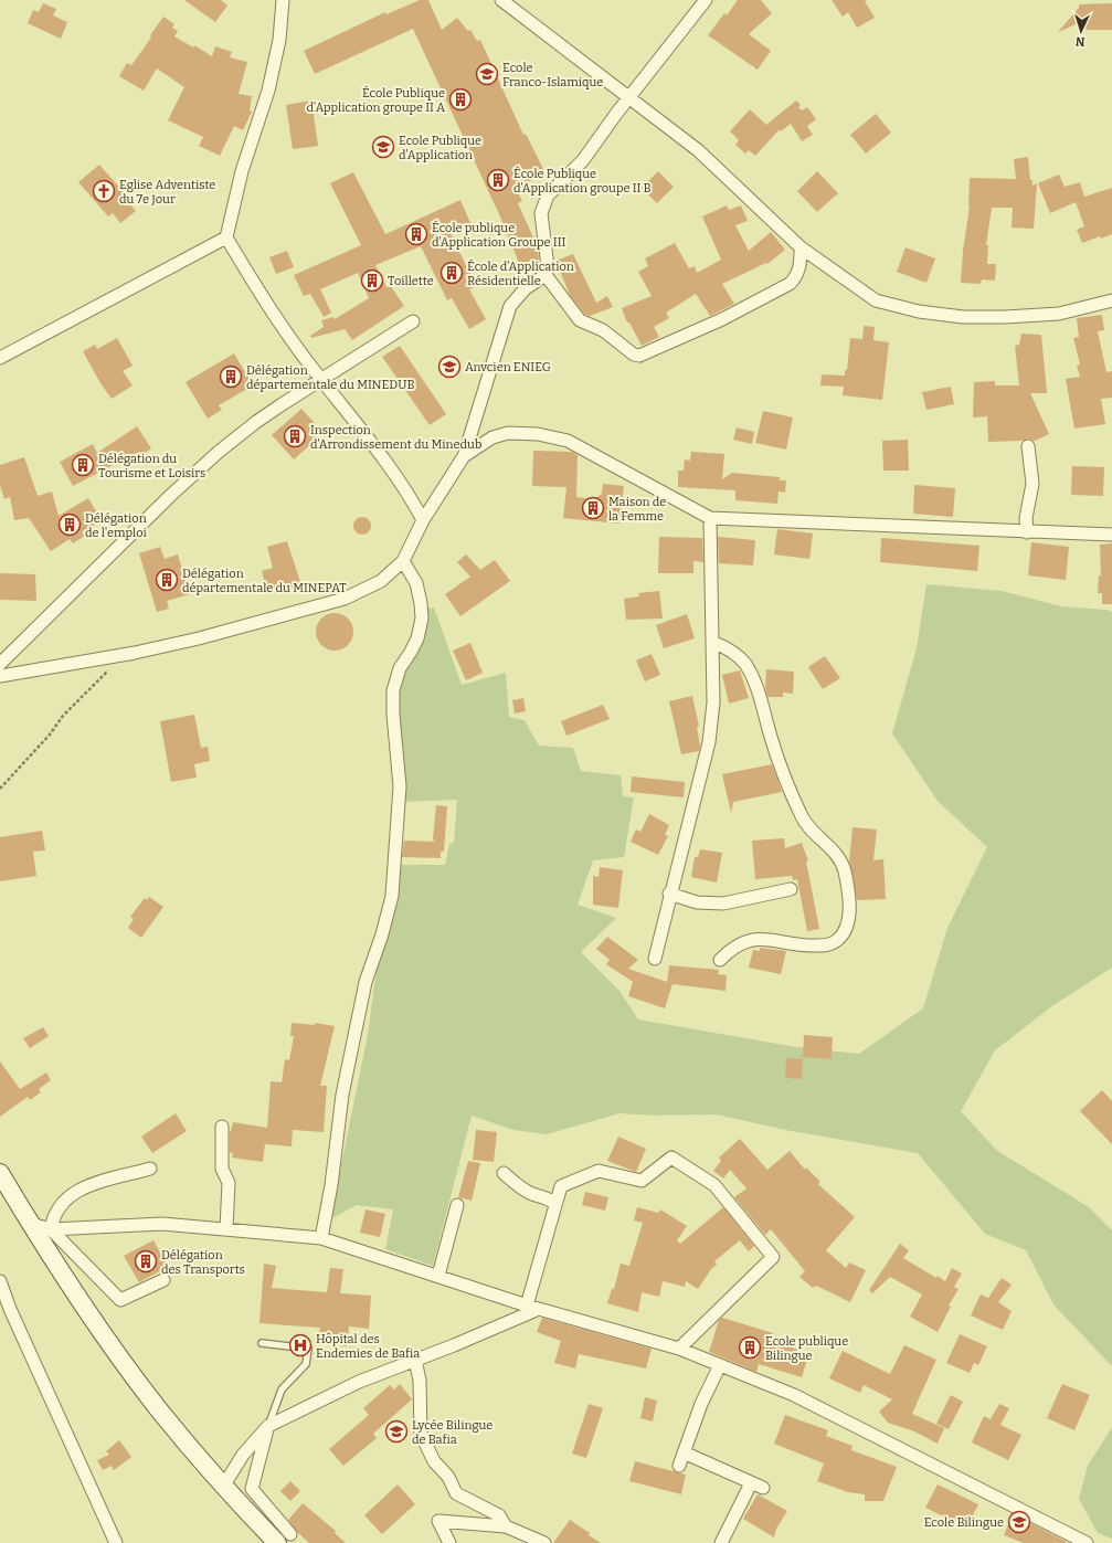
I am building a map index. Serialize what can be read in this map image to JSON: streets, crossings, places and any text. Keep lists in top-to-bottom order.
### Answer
{
  "places": {
    "school or university": [
      "Ecole Franco-Islamique",
      "Ecole Publique d'Application",
      "Anvcien ENIEG",
      "Lycée Bilingue de Bafia",
      "Ecole Bilingue"
    ],
    "building": [
      "École Publique d'Application groupe II A",
      "École Publique d'Application groupe II B",
      "École publique d'Application Groupe III",
      "École d'Application Résidentielle",
      "Toillette",
      "Délégation départementale du MINEDUB",
      "Inspection d'Arrondissement du Minedub",
      "Délégation du Tourisme et Loisirs",
      "Maison de la Femme",
      "Délégation de l'emploi",
      "Délégation départementale du MINEPAT",
      "Délégation des Transports",
      "Ecole publique Bilingue"
    ],
    "church": ["Eglise Adventiste du 7e Jour"],
    "hospital": ["Hôpital des Endemies de Bafia"]
  },
  "north": "bottom"
}
